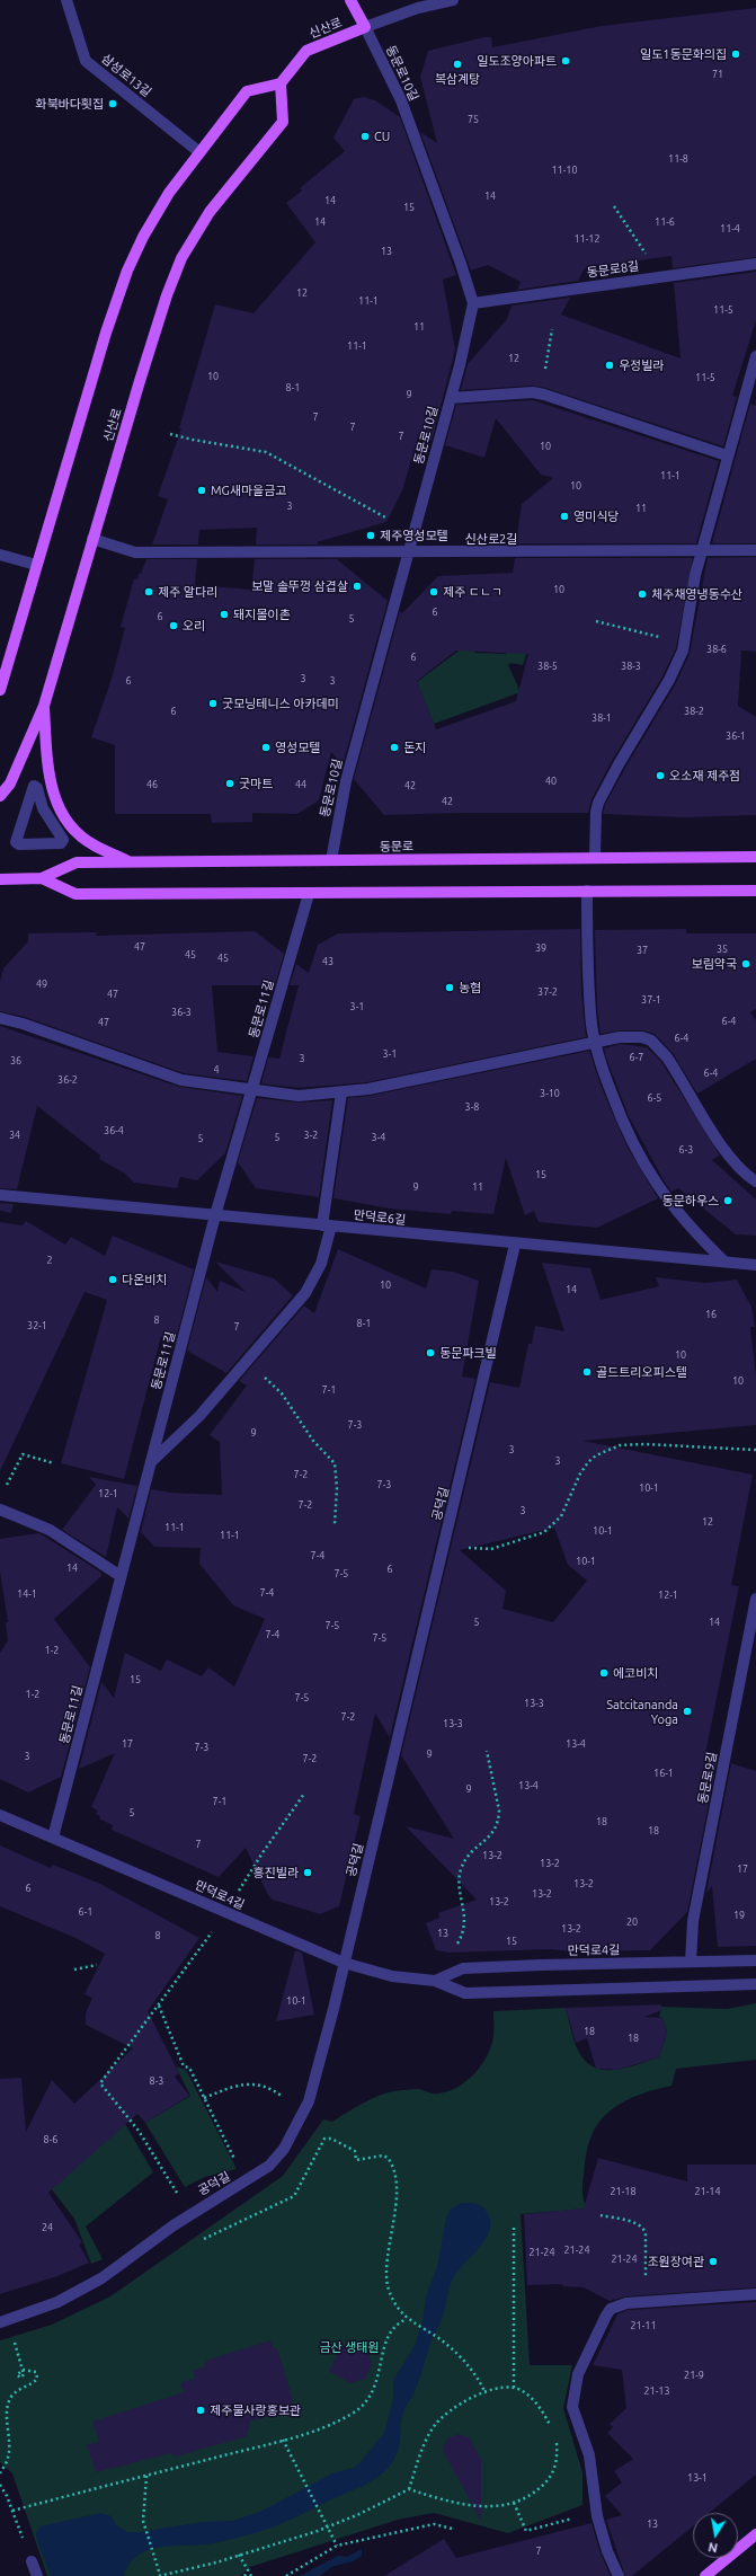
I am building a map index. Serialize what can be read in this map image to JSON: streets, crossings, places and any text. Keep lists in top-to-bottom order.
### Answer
{
  "streets": {
    "main road": ["신산로", "동문로"],
    "street": [
      "동문로10길",
      "삼성로13길",
      "동문로8길",
      "신산로2길",
      "동문로11길",
      "만덕로6길",
      "공덕길",
      "동문로9길",
      "만덕로4길"
    ]
  },
  "crossings": [
    ["신산로", "동문로10길"],
    ["신산로", "신산로2길"],
    ["동문로10길", "동문로8길"],
    ["동문로10길", "신산로2길"],
    ["동문로10길", "동문로"],
    ["동문로", "동문로11길"],
    ["동문로11길", "만덕로6길"],
    ["동문로11길", "만덕로4길"],
    ["만덕로6길", "공덕길"],
    ["공덕길", "만덕로4길"],
    ["동문로9길", "만덕로4길"]
  ],
  "parks": ["금산 생태원"],
  "places": [
    "일도1동문화의집",
    "일도조양아파트",
    "복삼계탕",
    "화북바다횟집",
    "CU",
    "우정빌라",
    "MG새마을금고",
    "영미식당",
    "제주영성모텔",
    "보말 솔뚜껑 삼겹살",
    "제주 알다리",
    "제주 ㄷㄴㄱ",
    "체주채영냉동수산",
    "돼지몰이촌",
    "오리",
    "굿모닝테니스 아카데미",
    "영성모텔",
    "돈지",
    "오소재 제주점",
    "굿마트",
    "보림약국",
    "농협",
    "동문하우스",
    "다온비치",
    "동문파크빌",
    "골드트리오피스텔",
    "에코비치",
    "Satcitananda Yoga",
    "흥진빌라",
    "조원장여관",
    "제주물사랑홍보관"
  ],
  "house_numbers": [
    "71",
    "75",
    "11-8",
    "11-10",
    "14",
    "14",
    "15",
    "14",
    "11-6",
    "11-4",
    "11-12",
    "13",
    "12",
    "11-1",
    "11-5",
    "11",
    "11-1",
    "12",
    "10",
    "11-5",
    "8-1",
    "9",
    "7",
    "7",
    "7",
    "10",
    "11-1",
    "10",
    "3",
    "11",
    "10",
    "6",
    "6",
    "5",
    "38-6",
    "6",
    "38-5",
    "38-3",
    "3",
    "6",
    "3",
    "6",
    "38-2",
    "38-1",
    "36-1",
    "40",
    "46",
    "44",
    "42",
    "42",
    "47",
    "39",
    "35",
    "37",
    "45",
    "45",
    "43",
    "49",
    "37-2",
    "47",
    "37-1",
    "3-1",
    "36-3",
    "6-4",
    "47",
    "6-4",
    "3-1",
    "6-7",
    "3",
    "36",
    "4",
    "6-4",
    "36-2",
    "3-10",
    "6-5",
    "3-8",
    "36-4",
    "34",
    "3-2",
    "5",
    "3-4",
    "5",
    "6-3",
    "15",
    "9",
    "11",
    "2",
    "10",
    "14",
    "16",
    "8",
    "8-1",
    "32-1",
    "7",
    "10",
    "10",
    "7-1",
    "7-3",
    "9",
    "3",
    "3",
    "7-2",
    "7-3",
    "10-1",
    "12-1",
    "7-2",
    "3",
    "12",
    "11-1",
    "10-1",
    "11-1",
    "7-4",
    "10-1",
    "14",
    "6",
    "7-5",
    "7-4",
    "14-1",
    "12-1",
    "5",
    "14",
    "7-5",
    "7-4",
    "7-5",
    "1-2",
    "15",
    "1-2",
    "7-5",
    "13-3",
    "7-2",
    "13-3",
    "17",
    "13-4",
    "7-3",
    "9",
    "3",
    "7-2",
    "16-1",
    "13-4",
    "9",
    "7-1",
    "5",
    "18",
    "18",
    "7",
    "13-2",
    "13-2",
    "17",
    "13-2",
    "6",
    "13-2",
    "13-2",
    "6-1",
    "19",
    "20",
    "13-2",
    "13",
    "8",
    "15",
    "10-1",
    "18",
    "18",
    "8-3",
    "8-6",
    "21-18",
    "21-14",
    "24",
    "21-24",
    "21-24",
    "21-24",
    "21-11",
    "21-9",
    "21-13",
    "13-1",
    "13",
    "7"
  ],
  "north": "bottom"
}
